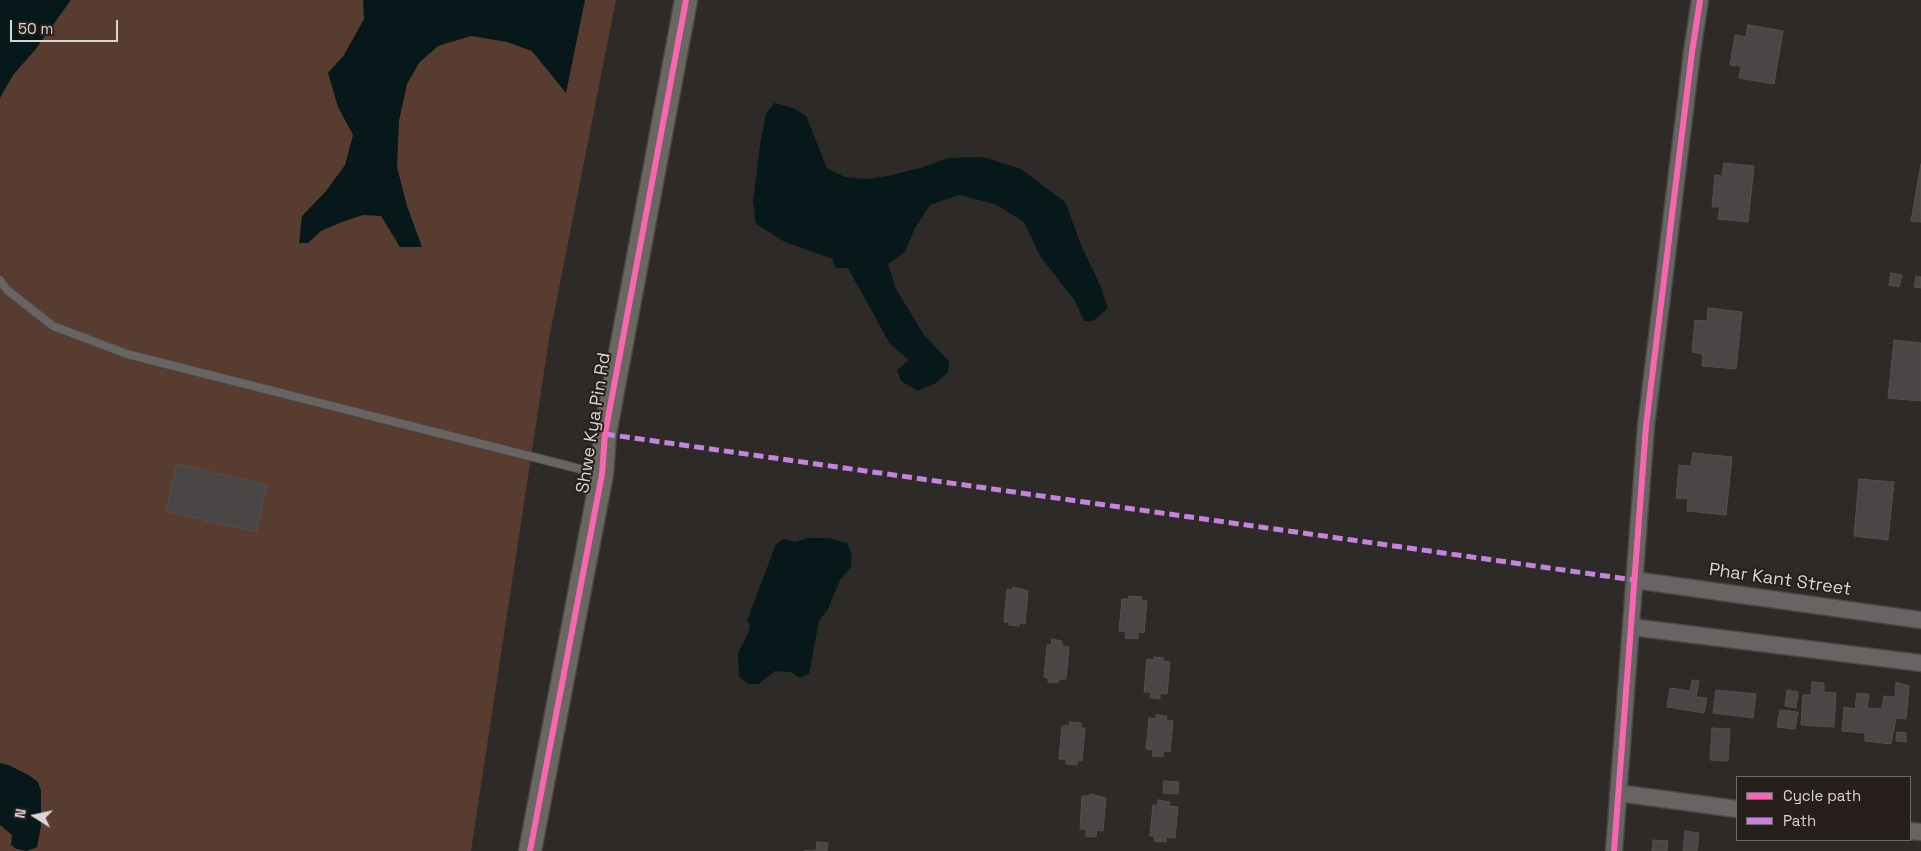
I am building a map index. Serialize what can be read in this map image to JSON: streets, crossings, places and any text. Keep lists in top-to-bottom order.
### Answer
{
  "streets": {
    "street": ["Shwe Kya Pin Rd", "Phar Kant Street"]
  },
  "legend": ["Cycle path", "Path"],
  "scale_bar": "50 m",
  "north": "left"
}
